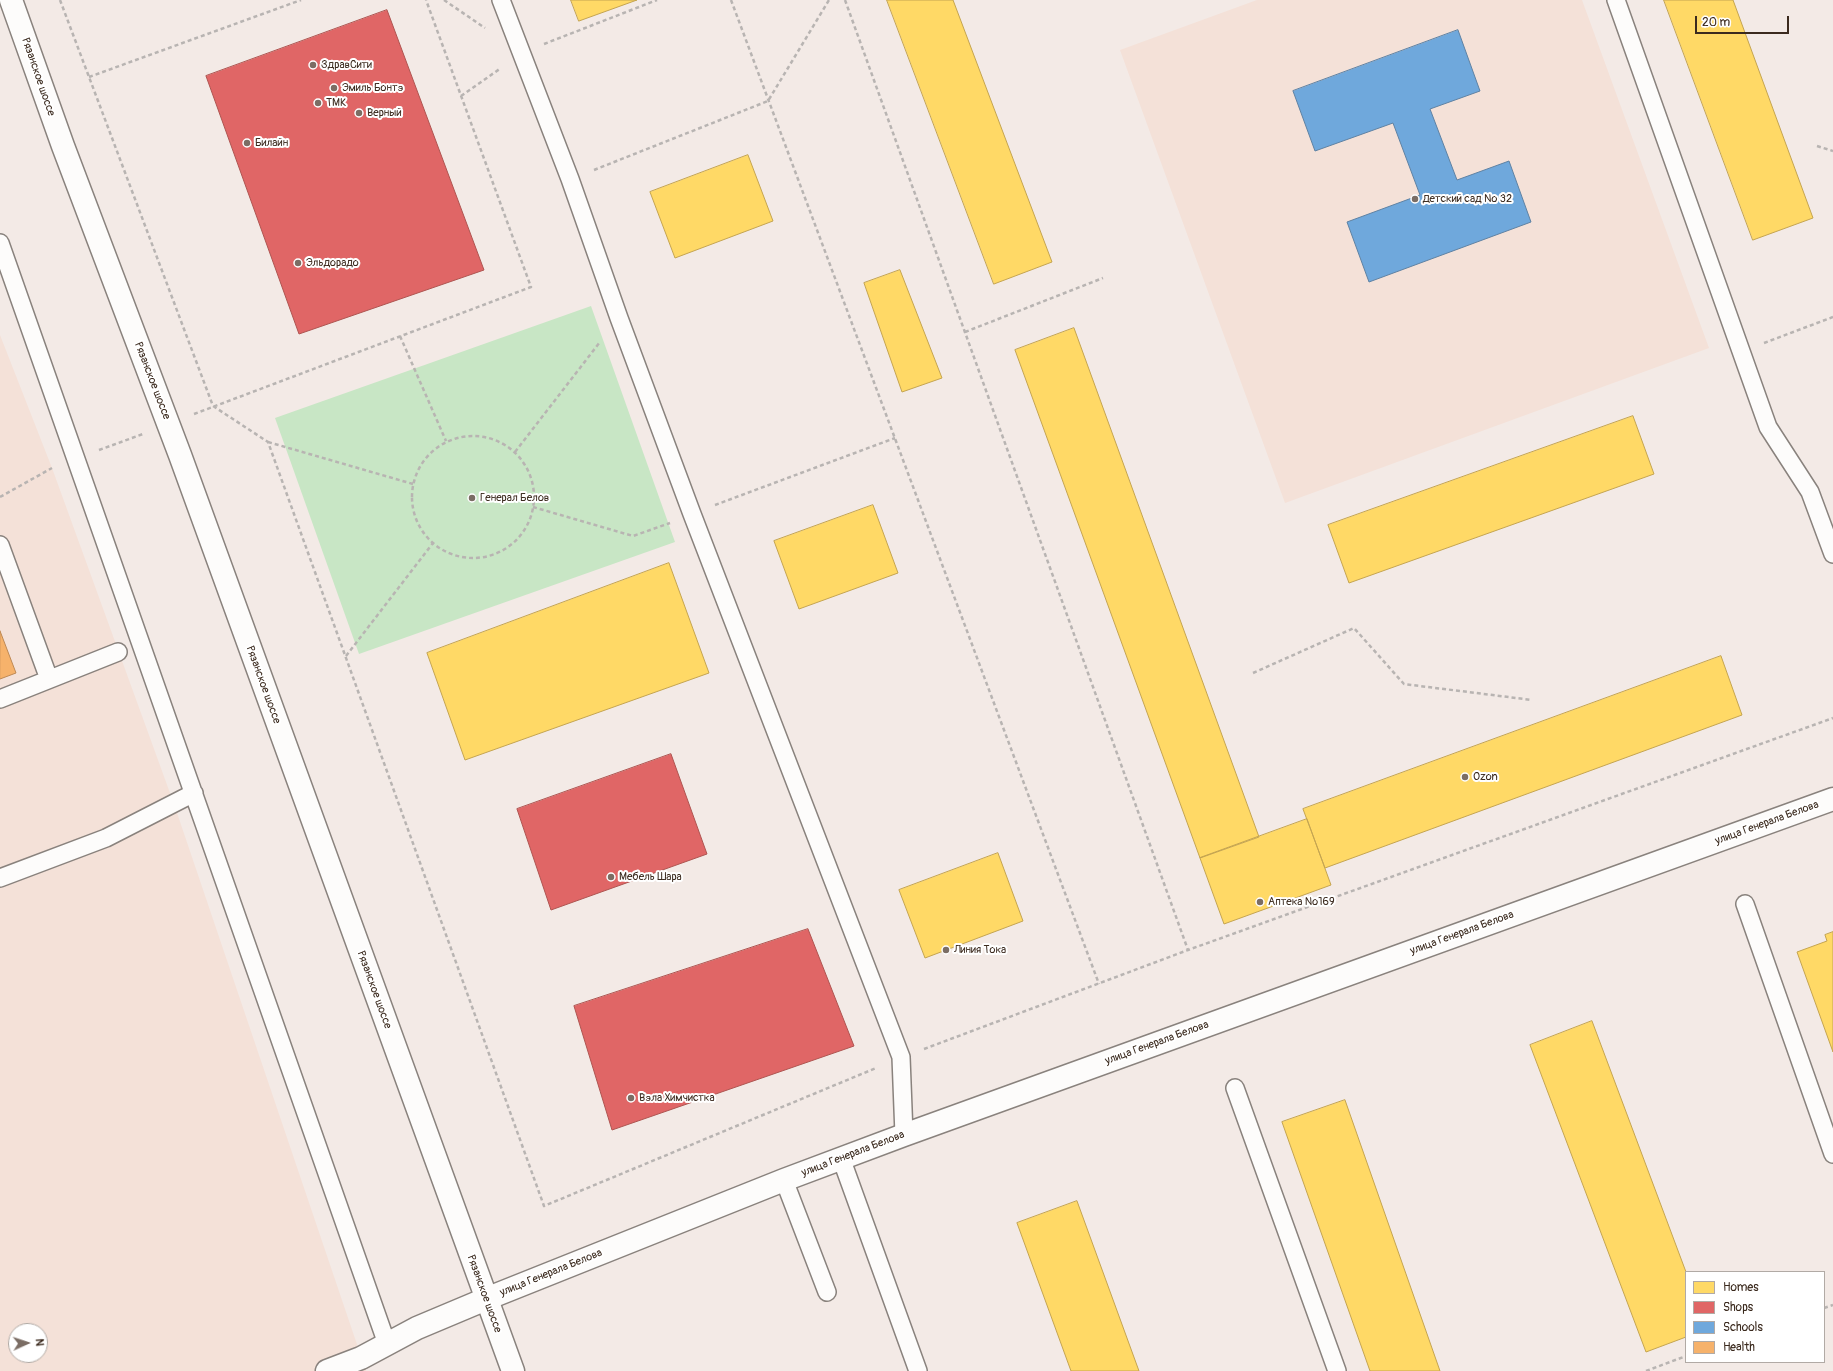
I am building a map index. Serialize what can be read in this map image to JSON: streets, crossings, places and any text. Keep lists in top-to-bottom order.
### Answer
{
  "streets": {
    "street": ["Рязанское шоссе", "улица Генерала Белова"]
  },
  "crossings": [
    ["Рязанское шоссе", "улица Генерала Белова"]
  ],
  "places": [
    "ЗдравСити",
    "Эмиль Бонтэ",
    "ТМК",
    "Верный",
    "Билайн",
    "Детский сад № 32",
    "Эльдорадо",
    "Генерал Белов",
    "Ozon",
    "Мебель Шара",
    "Аптека №169",
    "Линия Тока",
    "Вэла Химчистка"
  ],
  "legend": [
    "Homes",
    "Shops",
    "Schools",
    "Health"
  ],
  "scale_bar": "20 m",
  "north": "right"
}
